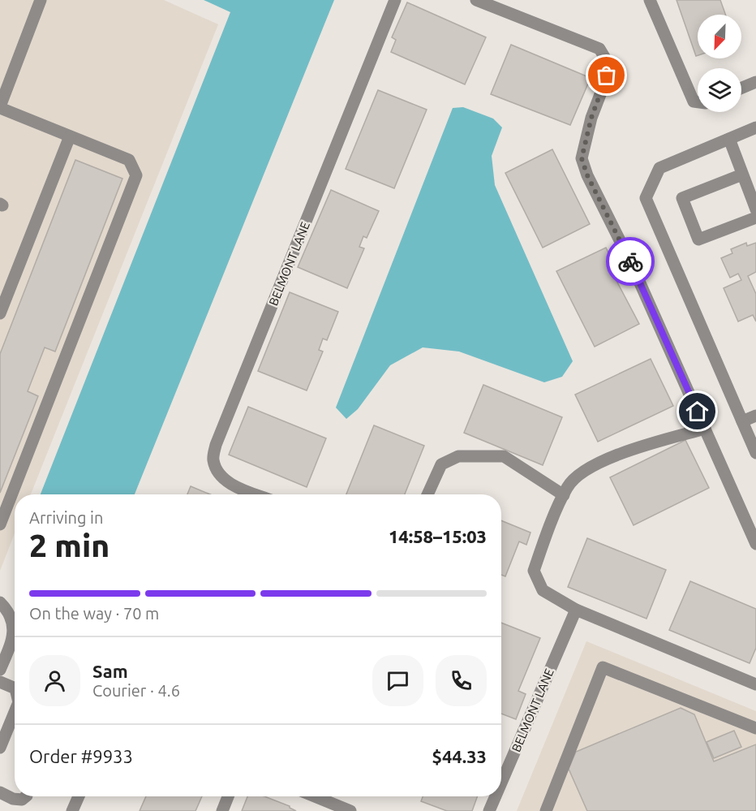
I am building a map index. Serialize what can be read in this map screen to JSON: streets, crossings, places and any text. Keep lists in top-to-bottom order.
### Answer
{
  "streets": {
    "street": ["BELMONT LANE"]
  },
  "north": "bottom left",
  "page": {
    "heading": ["2 min", "Arriving in", "14:58–15:03"],
    "panel": [
      "Sam",
      "Courier · 4.6",
      "Order #9933",
      "$44.33"
    ],
    "bar": "On the way · 70 m"
  }
}
